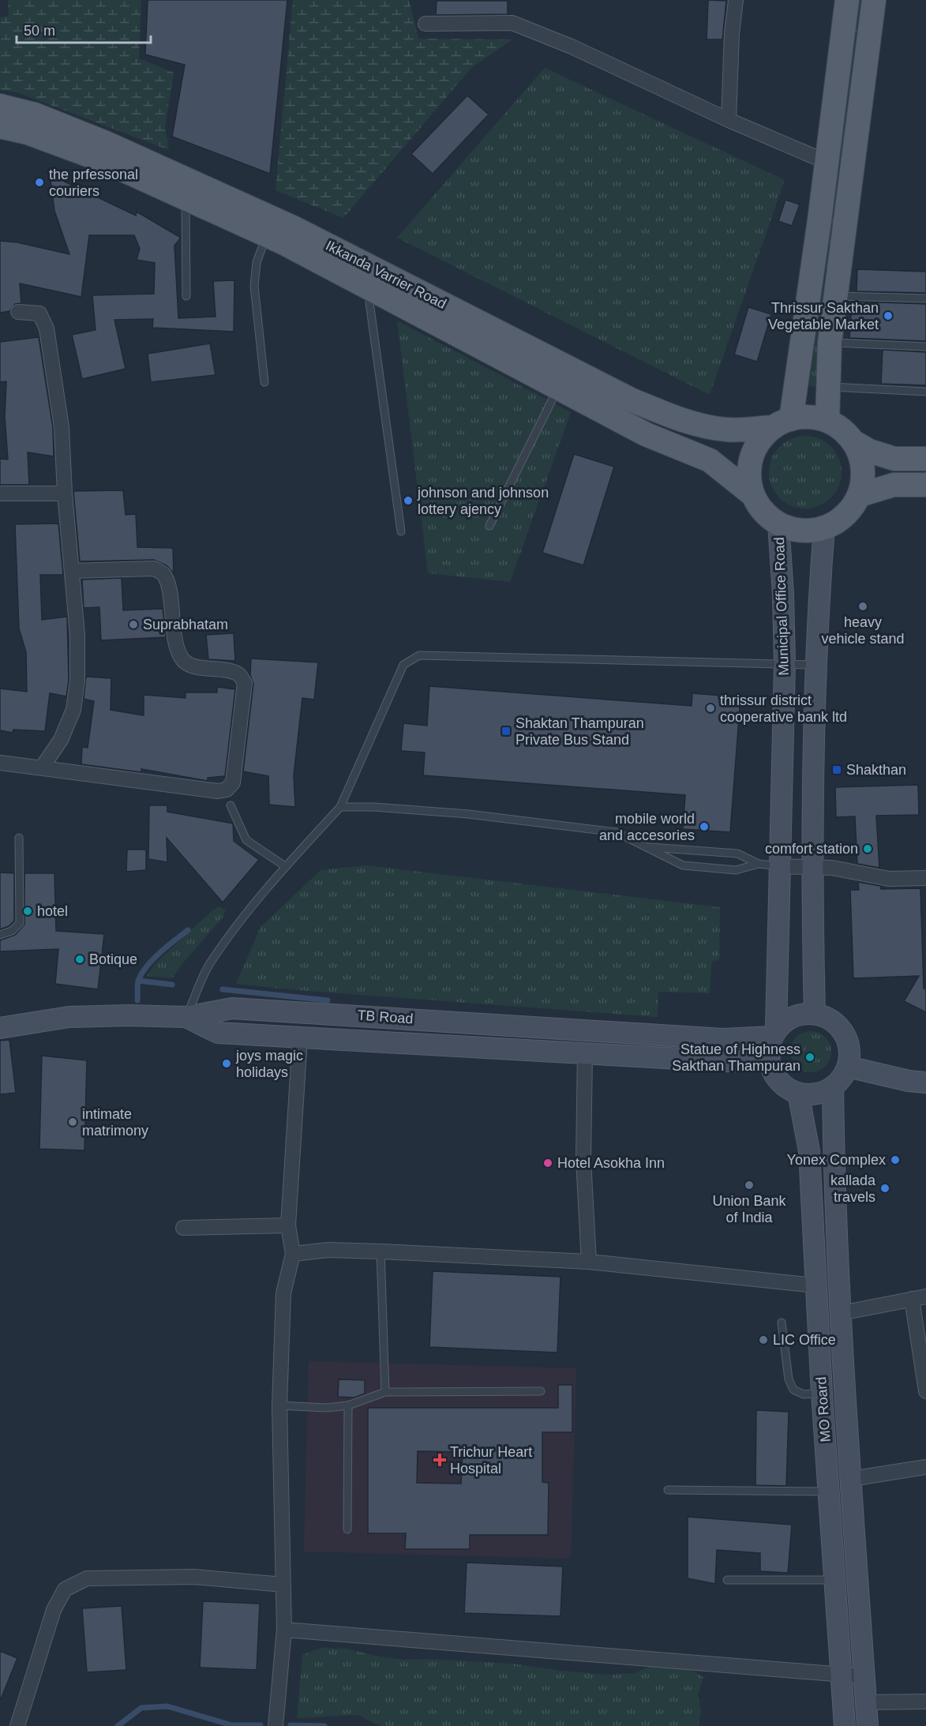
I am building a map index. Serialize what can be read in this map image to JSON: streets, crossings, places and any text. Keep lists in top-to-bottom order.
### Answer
{
  "streets": {
    "main road": [
      "Ikkanda Varrier Road",
      "Municipal Office Road",
      "TB Road",
      "MO Roard"
    ]
  },
  "crossings": [
    ["Ikkanda Varrier Road", "Municipal Office Road"],
    ["Municipal Office Road", "TB Road"],
    ["Municipal Office Road", "MO Roard"],
    ["TB Road", "MO Roard"]
  ],
  "places": {
    "other": [
      "the prfessonal couriers",
      "Thrissur Sakthan Vegetable Market",
      "johnson and johnson lottery ajency",
      "heavy vehicle stand",
      "Suprabhatam",
      "thrissur district cooperative bank ltd",
      "mobile world and accesories",
      "comfort station",
      "hotel",
      "Botique",
      "Statue of Highness Sakthan Thampuran",
      "joys magic holidays",
      "intimate matrimony",
      "Yonex Complex",
      "Hotel Asokha Inn",
      "Union Bank of India",
      "kallada travels",
      "LIC Office"
    ],
    "transit": ["Shaktan Thampuran Private Bus Stand", "Shakthan"],
    "health": ["Trichur Heart Hospital"]
  },
  "scale_bar": "50 m"
}
